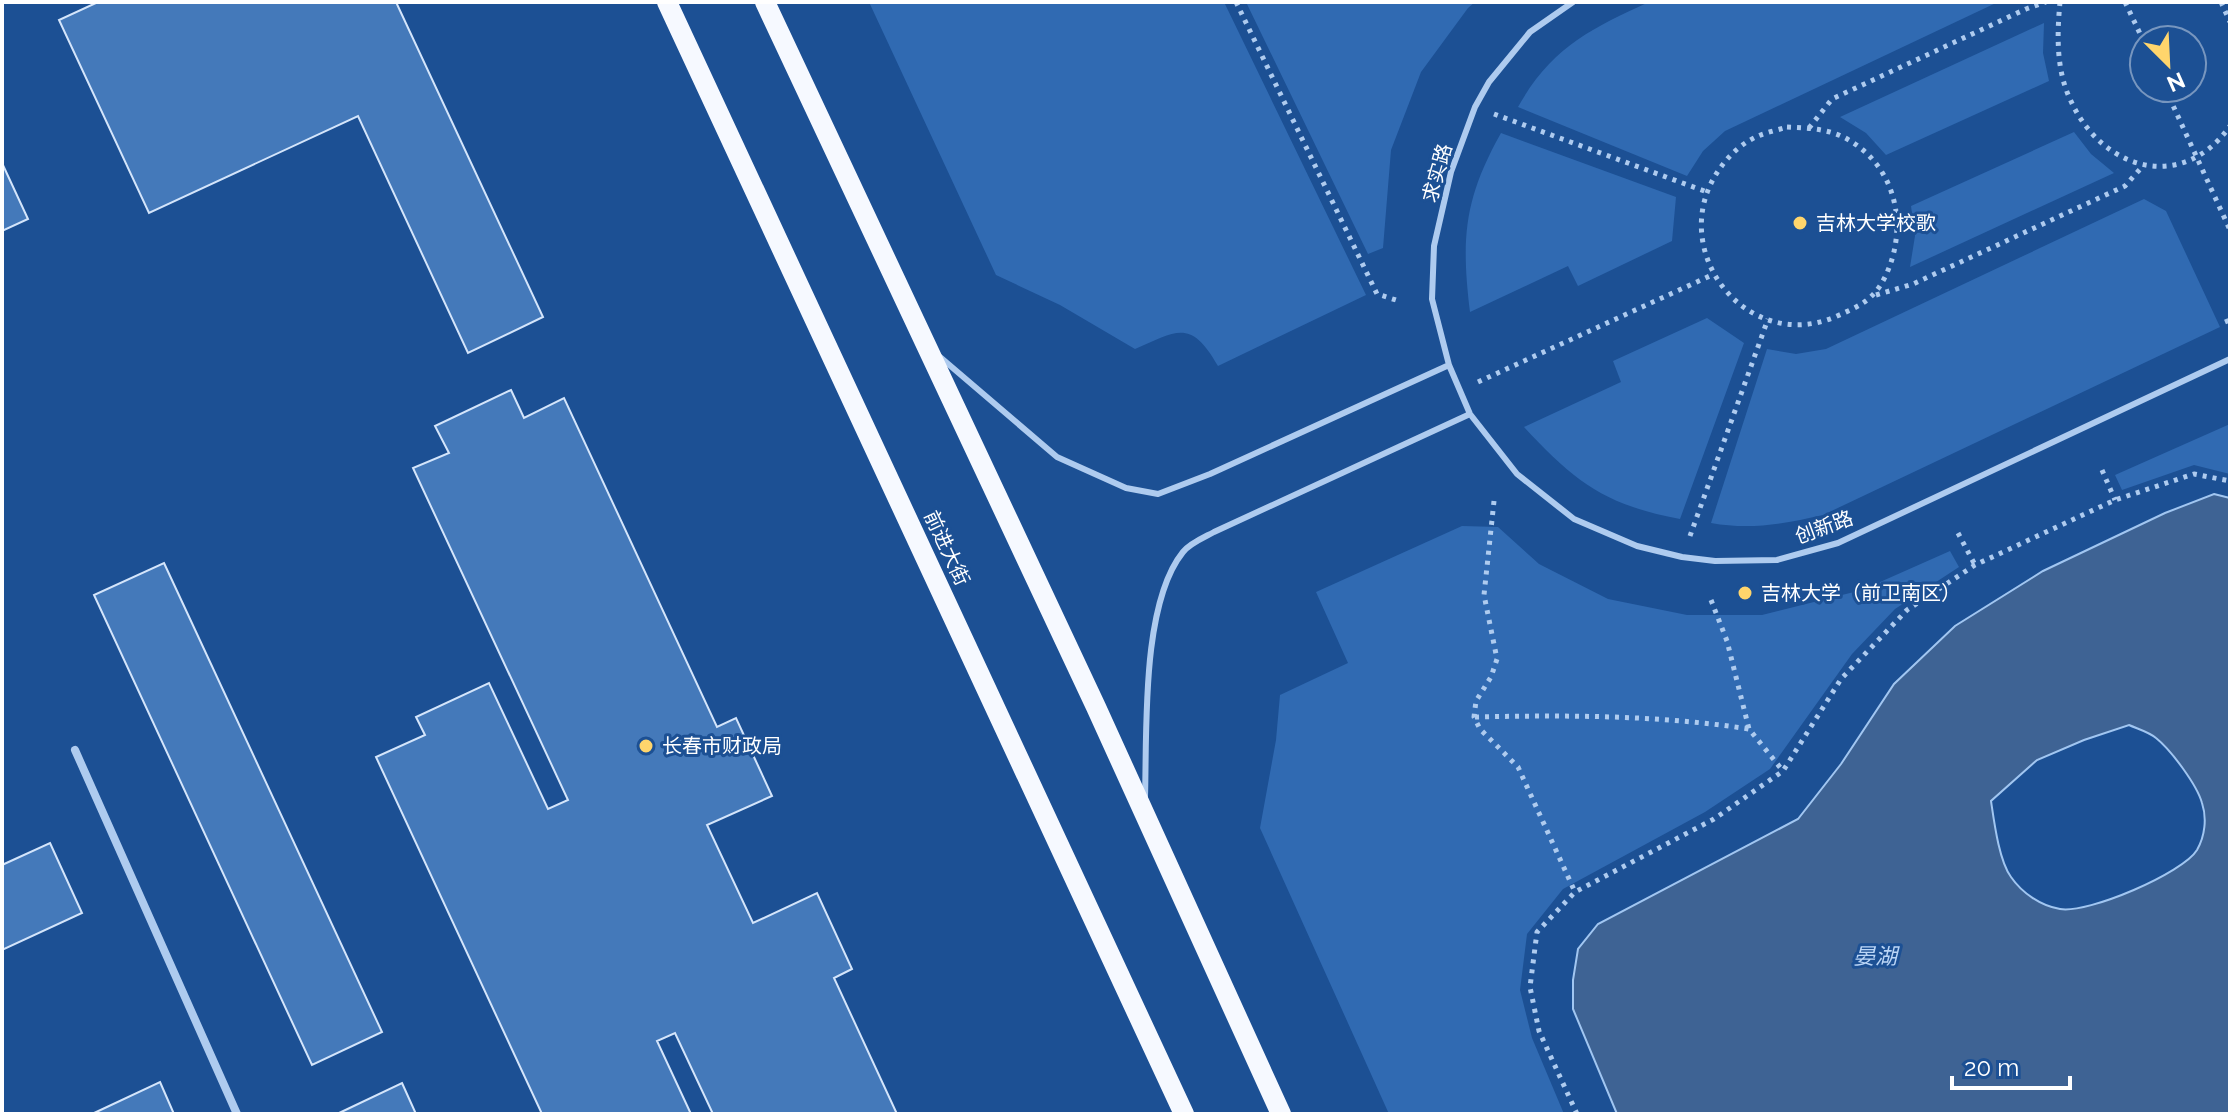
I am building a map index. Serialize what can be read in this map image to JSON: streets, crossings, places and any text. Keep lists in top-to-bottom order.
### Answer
{
  "streets": {
    "main road": ["前进大街"],
    "lane": ["求实路", "创新路"]
  },
  "crossings": [
    ["求实路", "创新路"]
  ],
  "water": ["晏湖"],
  "places": ["吉林大学校歌", "吉林大学（前卫南区）", "长春市财政局"],
  "scale_bar": "20 m",
  "north": "bottom right"
}
